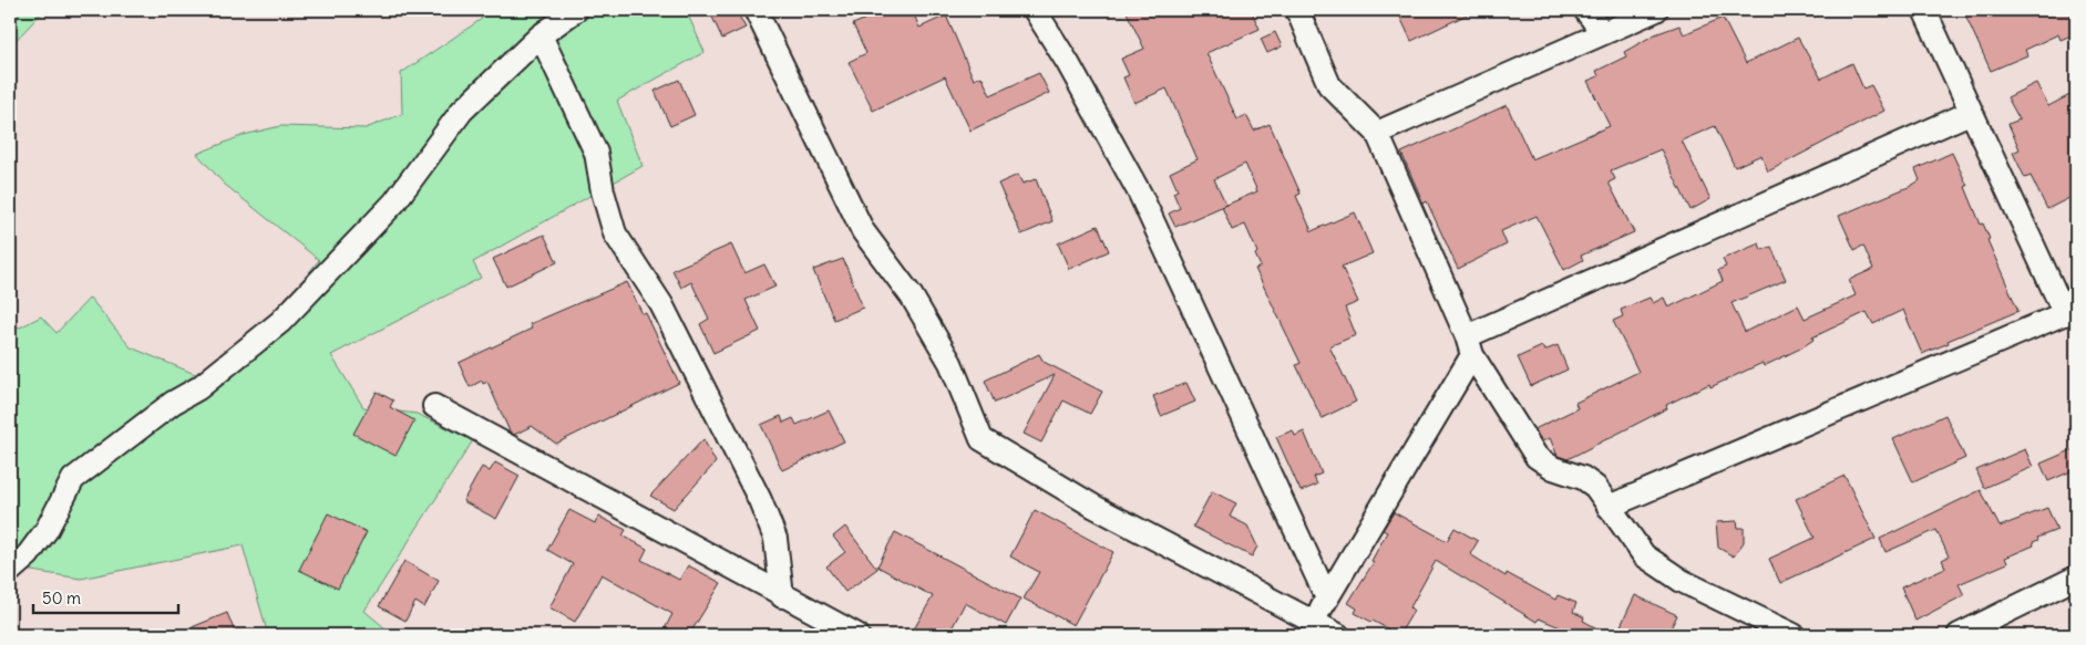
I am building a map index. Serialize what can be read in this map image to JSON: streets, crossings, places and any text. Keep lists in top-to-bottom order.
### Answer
{
  "scale_bar": "50 m"
}
